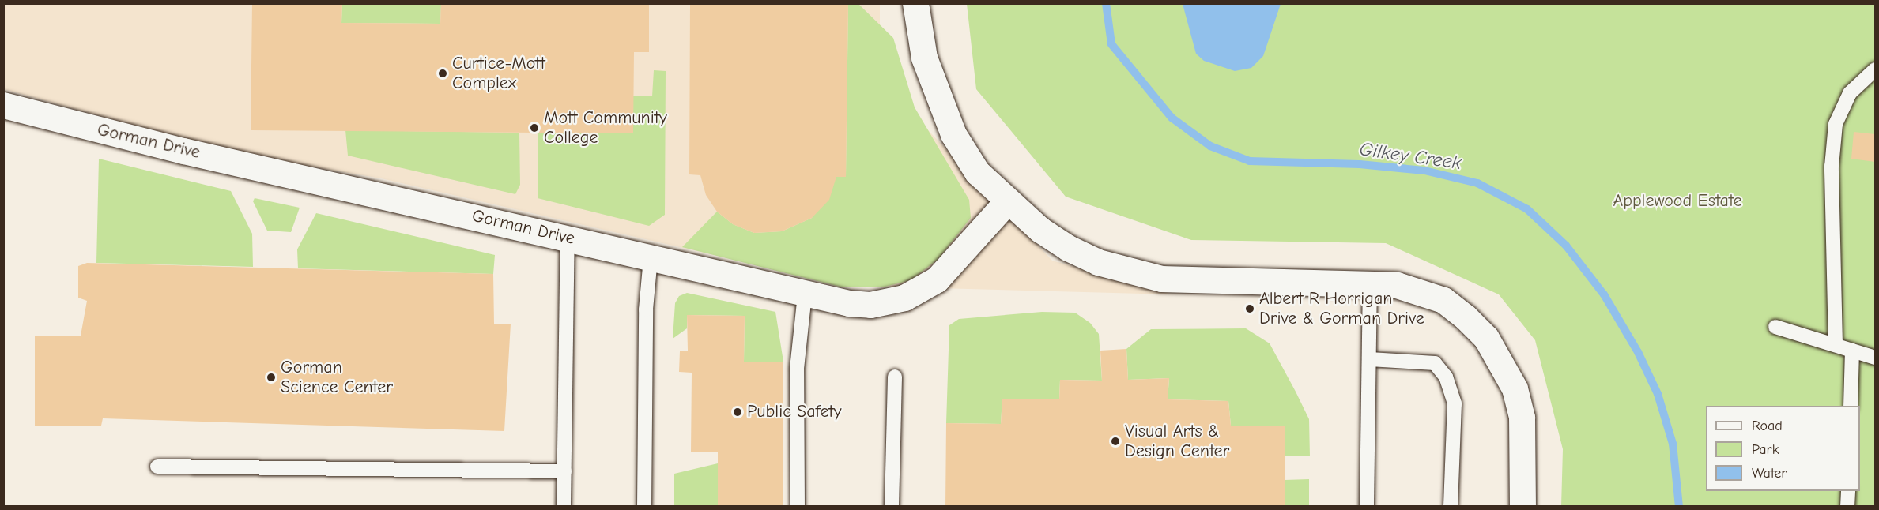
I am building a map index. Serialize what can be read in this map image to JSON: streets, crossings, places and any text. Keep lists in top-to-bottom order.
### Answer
{
  "streets": {
    "street": ["Gorman Drive"]
  },
  "water": ["Gilkey Creek"],
  "parks": ["Applewood Estate"],
  "places": [
    "Curtice-Mott Complex",
    "Mott Community College",
    "Albert R Horrigan Drive & Gorman Drive",
    "Gorman Science Center",
    "Public Safety",
    "Visual Arts & Design Center"
  ],
  "legend": ["Road", "Park", "Water"]
}
